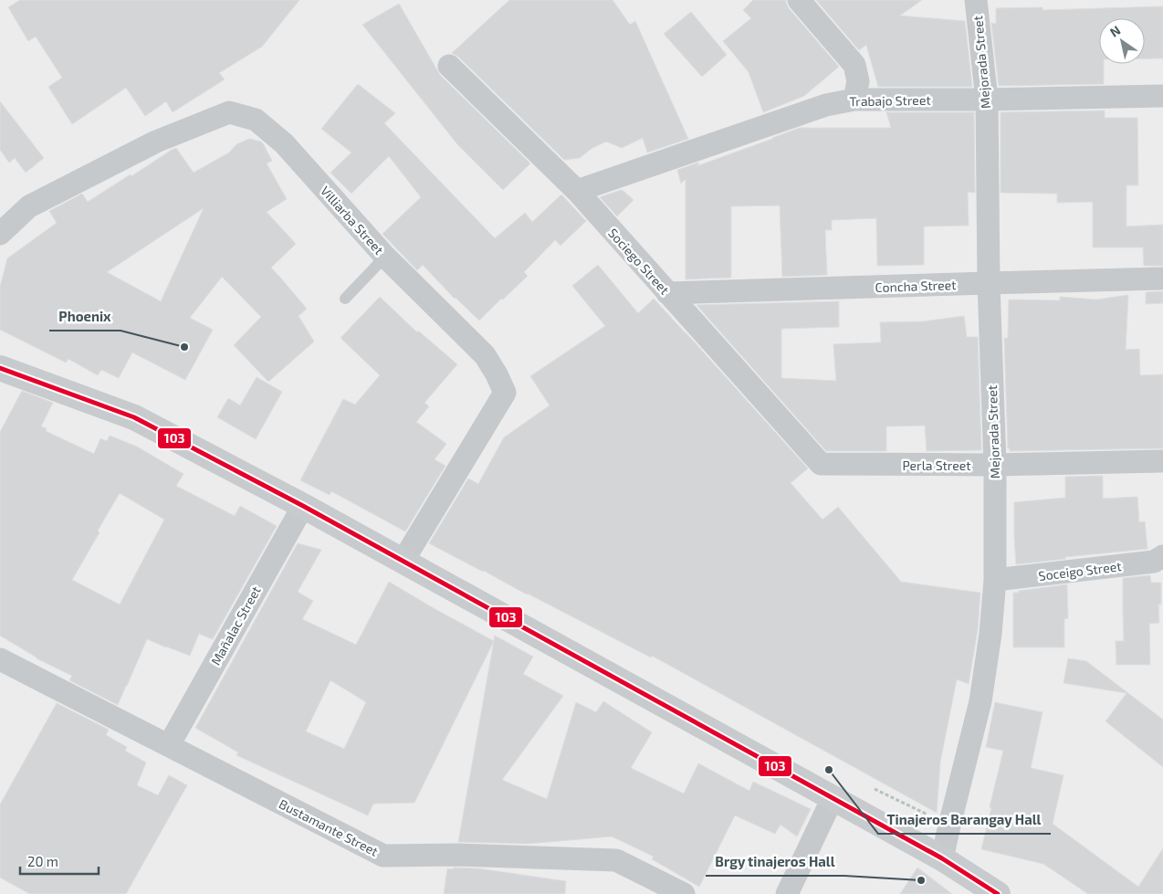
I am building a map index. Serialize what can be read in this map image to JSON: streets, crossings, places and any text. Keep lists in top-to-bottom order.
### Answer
{
  "streets": {
    "street": [
      "Mejorada Street",
      "Trabajo Street",
      "Villiarba Street",
      "Sociego Street",
      "Concha Street",
      "Perla Street",
      "Soceigo Street",
      "Mañalac Street",
      "Bustamante Street"
    ]
  },
  "crossings": [
    ["Mejorada Street", "Trabajo Street"],
    ["Mejorada Street", "Concha Street"],
    ["Mejorada Street", "Perla Street"],
    ["Mejorada Street", "Soceigo Street"],
    ["Trabajo Street", "Sociego Street"],
    ["Sociego Street", "Concha Street"],
    ["Sociego Street", "Perla Street"],
    ["Mañalac Street", "Bustamante Street"]
  ],
  "places": ["Phoenix", "Tinajeros Barangay Hall", "Brgy tinajeros Hall"],
  "lines": ["transit line 103"],
  "scale_bar": "20 m",
  "north": "top left"
}
